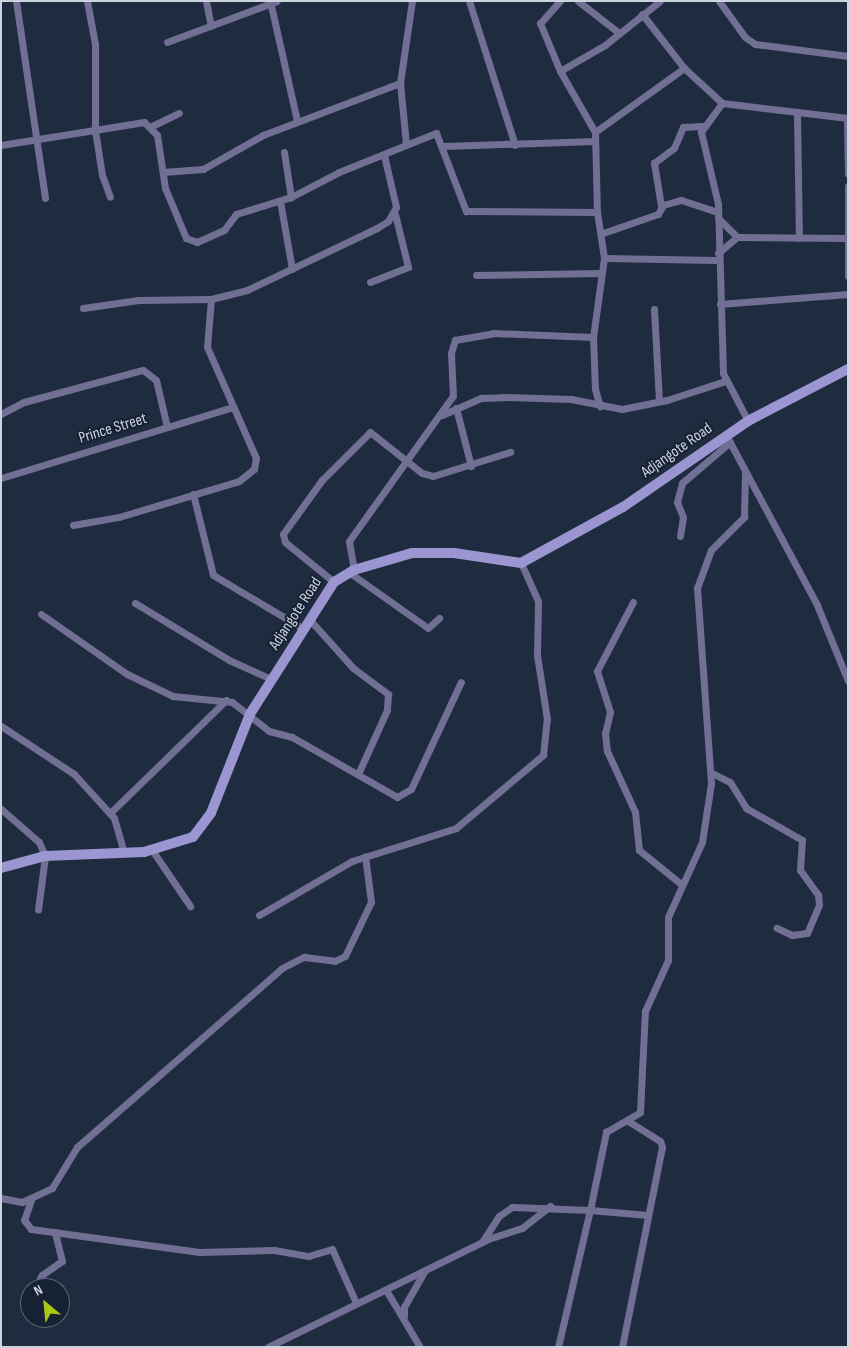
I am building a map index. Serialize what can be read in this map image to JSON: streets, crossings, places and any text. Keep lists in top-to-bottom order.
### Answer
{
  "streets": {
    "street": ["Prince Street", "Adjangote Road"]
  },
  "north": "top left"
}
